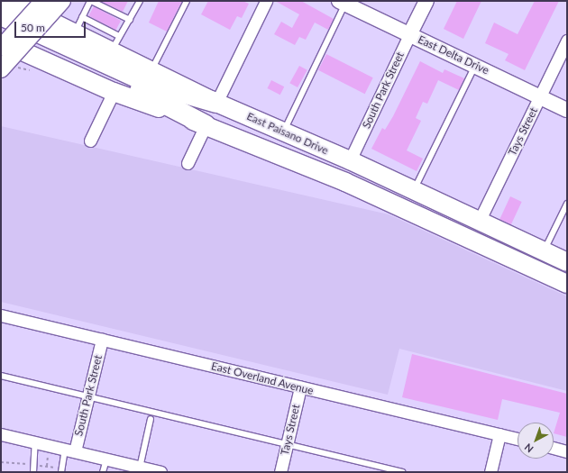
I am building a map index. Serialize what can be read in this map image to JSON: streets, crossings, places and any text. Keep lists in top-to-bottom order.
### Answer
{
  "streets": {
    "main road": ["East Paisano Drive"],
    "street": [
      "East Delta Drive",
      "South Park Street",
      "Tays Street",
      "East Overland Avenue"
    ]
  },
  "crossings": [
    ["East Delta Drive", "South Park Street"],
    ["East Delta Drive", "Tays Street"],
    ["South Park Street", "East Paisano Drive"],
    ["South Park Street", "East Overland Avenue"],
    ["Tays Street", "East Paisano Drive"],
    ["Tays Street", "East Overland Avenue"]
  ],
  "scale_bar": "50 m",
  "north": "bottom left"
}
